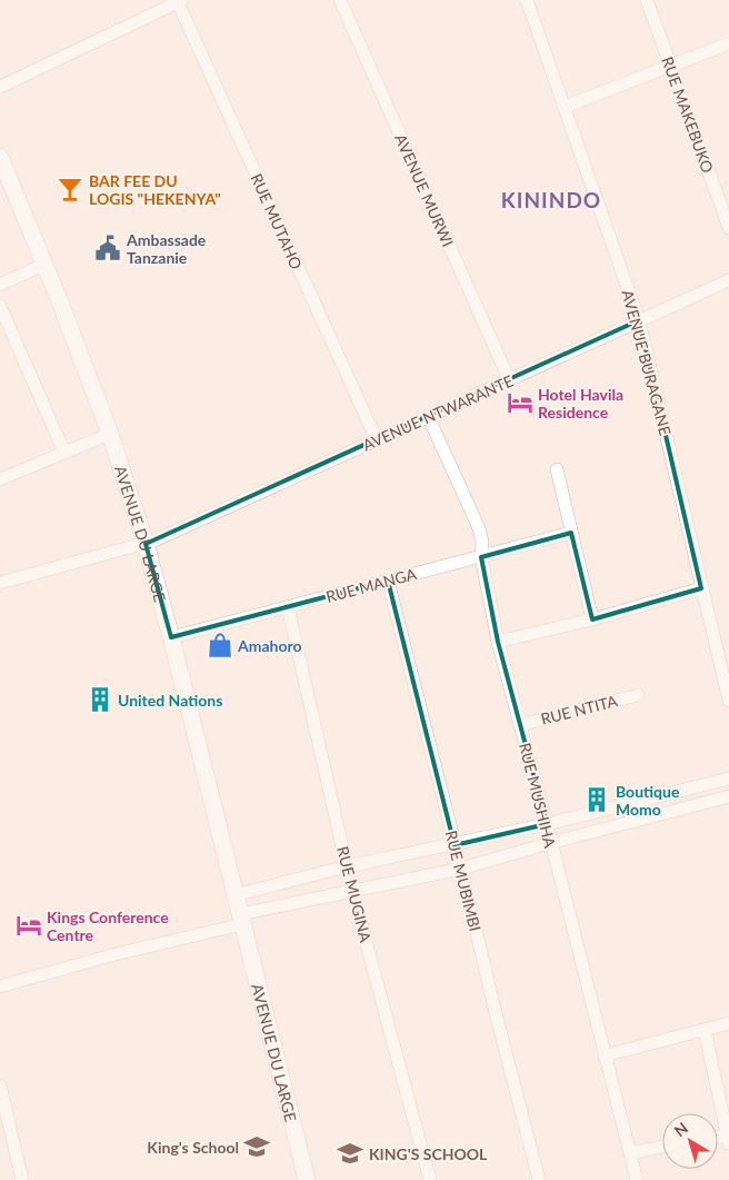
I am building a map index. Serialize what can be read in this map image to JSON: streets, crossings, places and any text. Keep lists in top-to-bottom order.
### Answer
{
  "streets": {
    "main road": ["AVENUE DU LARGE"],
    "street": [
      "RUE MAKEBUKO",
      "AVENUE MURWI",
      "RUE MUTAHO",
      "AVENUE BURAGANE",
      "AVENUE NTWARANTE",
      "RUE MANGA",
      "RUE NTITA",
      "RUE MUSHIHA",
      "RUE MUBIMBI",
      "RUE MUGINA"
    ]
  },
  "crossings": [
    ["AVENUE MURWI", "AVENUE NTWARANTE"],
    ["RUE MUTAHO", "AVENUE NTWARANTE"],
    ["AVENUE BURAGANE", "AVENUE NTWARANTE"],
    ["AVENUE NTWARANTE", "AVENUE DU LARGE"],
    ["AVENUE NTWARANTE", "RUE MUSHIHA"],
    ["AVENUE DU LARGE", "RUE MANGA"],
    ["RUE MANGA", "RUE MUSHIHA"],
    ["RUE MANGA", "RUE MUBIMBI"],
    ["RUE MANGA", "RUE MUGINA"],
    ["RUE NTITA", "RUE MUSHIHA"]
  ],
  "districts": ["KININDO"],
  "places": {
    "bar": ["BAR FEE DU LOGIS \"HEKENYA\""],
    "public building": ["Ambassade Tanzanie"],
    "hotel": ["Hotel Havila Residence", "Kings Conference Centre"],
    "shop": ["Amahoro"],
    "building": ["United Nations", "Boutique Momo"],
    "school or university": ["King's School", "KING'S SCHOOL"]
  },
  "north": "top left"
}
